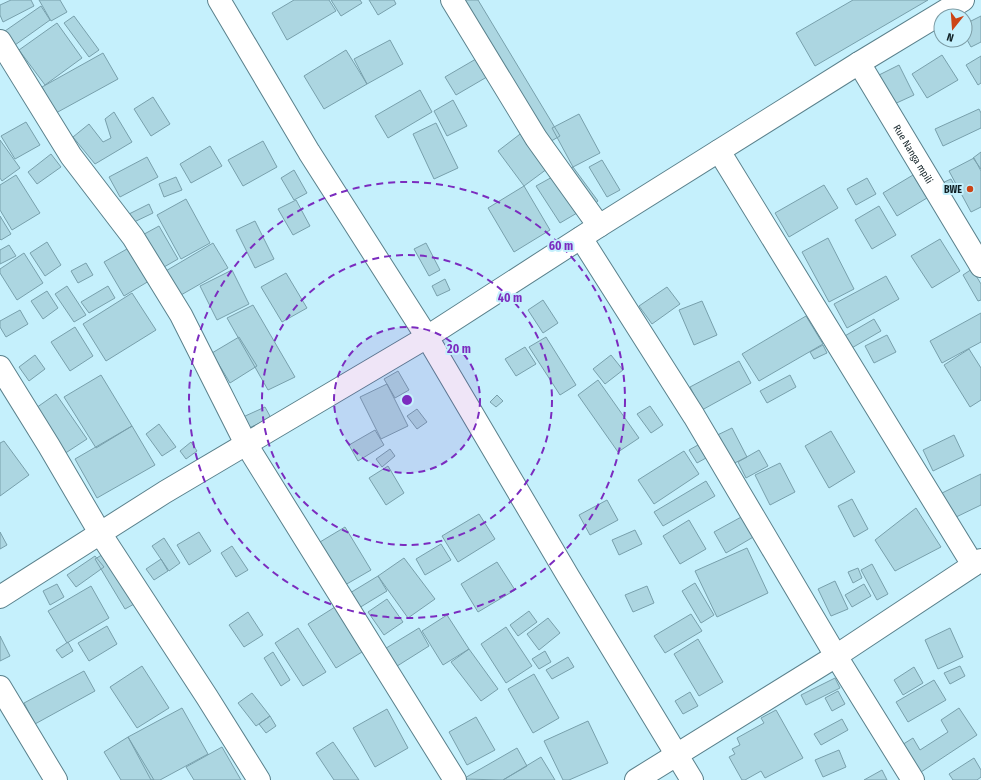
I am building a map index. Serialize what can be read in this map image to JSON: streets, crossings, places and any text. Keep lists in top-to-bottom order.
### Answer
{
  "streets": {
    "street": ["Rue Nanga mpili"]
  },
  "places": ["BWE"],
  "north": "bottom",
  "rings": ["60 m", "40 m", "20 m"]
}
